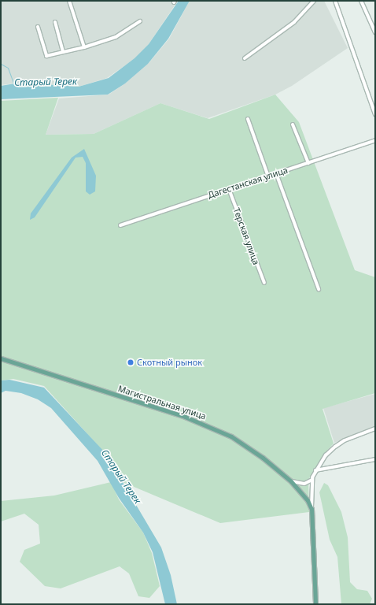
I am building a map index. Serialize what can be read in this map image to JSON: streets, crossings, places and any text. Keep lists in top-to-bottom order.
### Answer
{
  "streets": {
    "main road": ["Магистральная улица"],
    "street": ["Дагестанская улица", "Терская улица"]
  },
  "crossings": [
    ["Дагестанская улица", "Терская улица"]
  ],
  "water": ["Старый Терек"],
  "places": ["Скотный рынок"]
}
